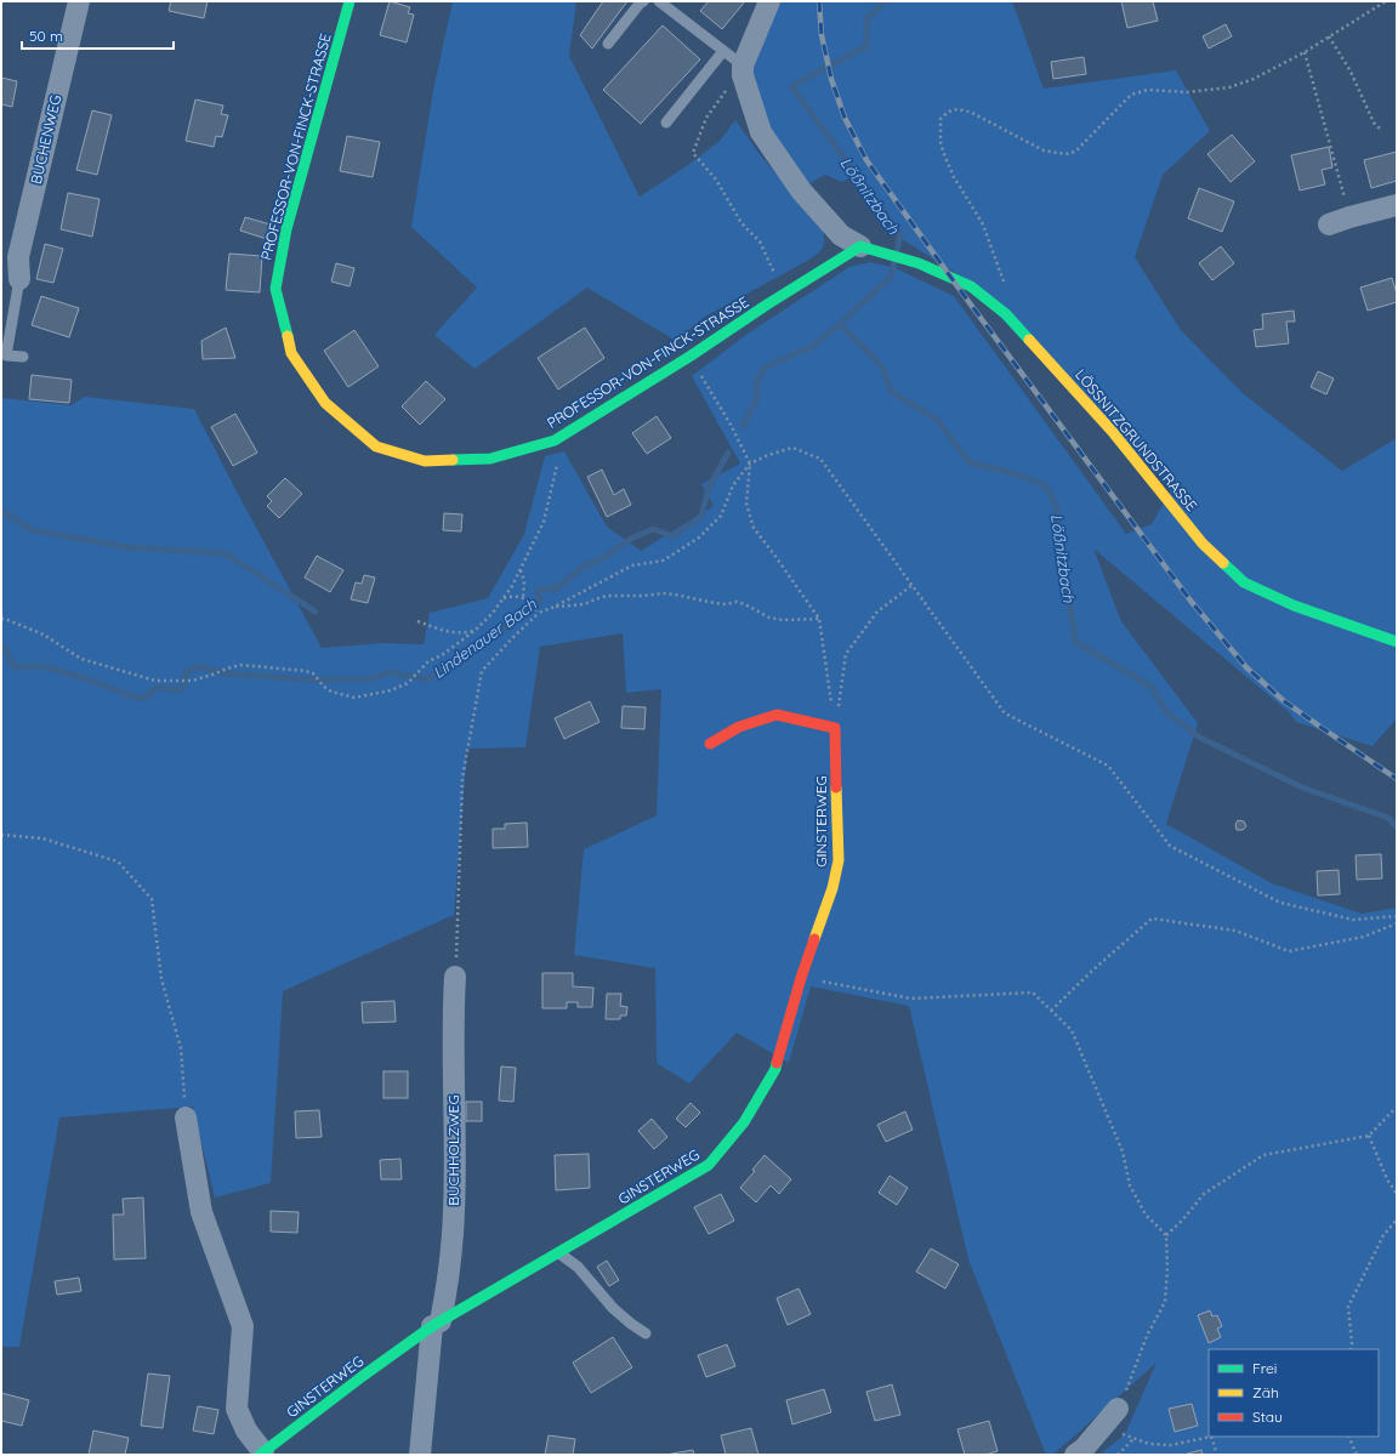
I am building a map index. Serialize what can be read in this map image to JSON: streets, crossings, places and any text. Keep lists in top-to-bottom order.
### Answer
{
  "streets": {
    "street": [
      "BUCHENWEG",
      "PROFESSOR-VON-FINCK-STRASSE",
      "LÖSSNITZGRUNDSTRASSE",
      "GINSTERWEG",
      "BUCHHOLZWEG"
    ]
  },
  "crossings": [
    ["PROFESSOR-VON-FINCK-STRASSE", "LÖSSNITZGRUNDSTRASSE"],
    ["GINSTERWEG", "BUCHHOLZWEG"]
  ],
  "water": ["Lößnitzbach", "Lindenauer Bach"],
  "legend": ["Frei", "Zäh", "Stau"],
  "scale_bar": "50 m"
}
